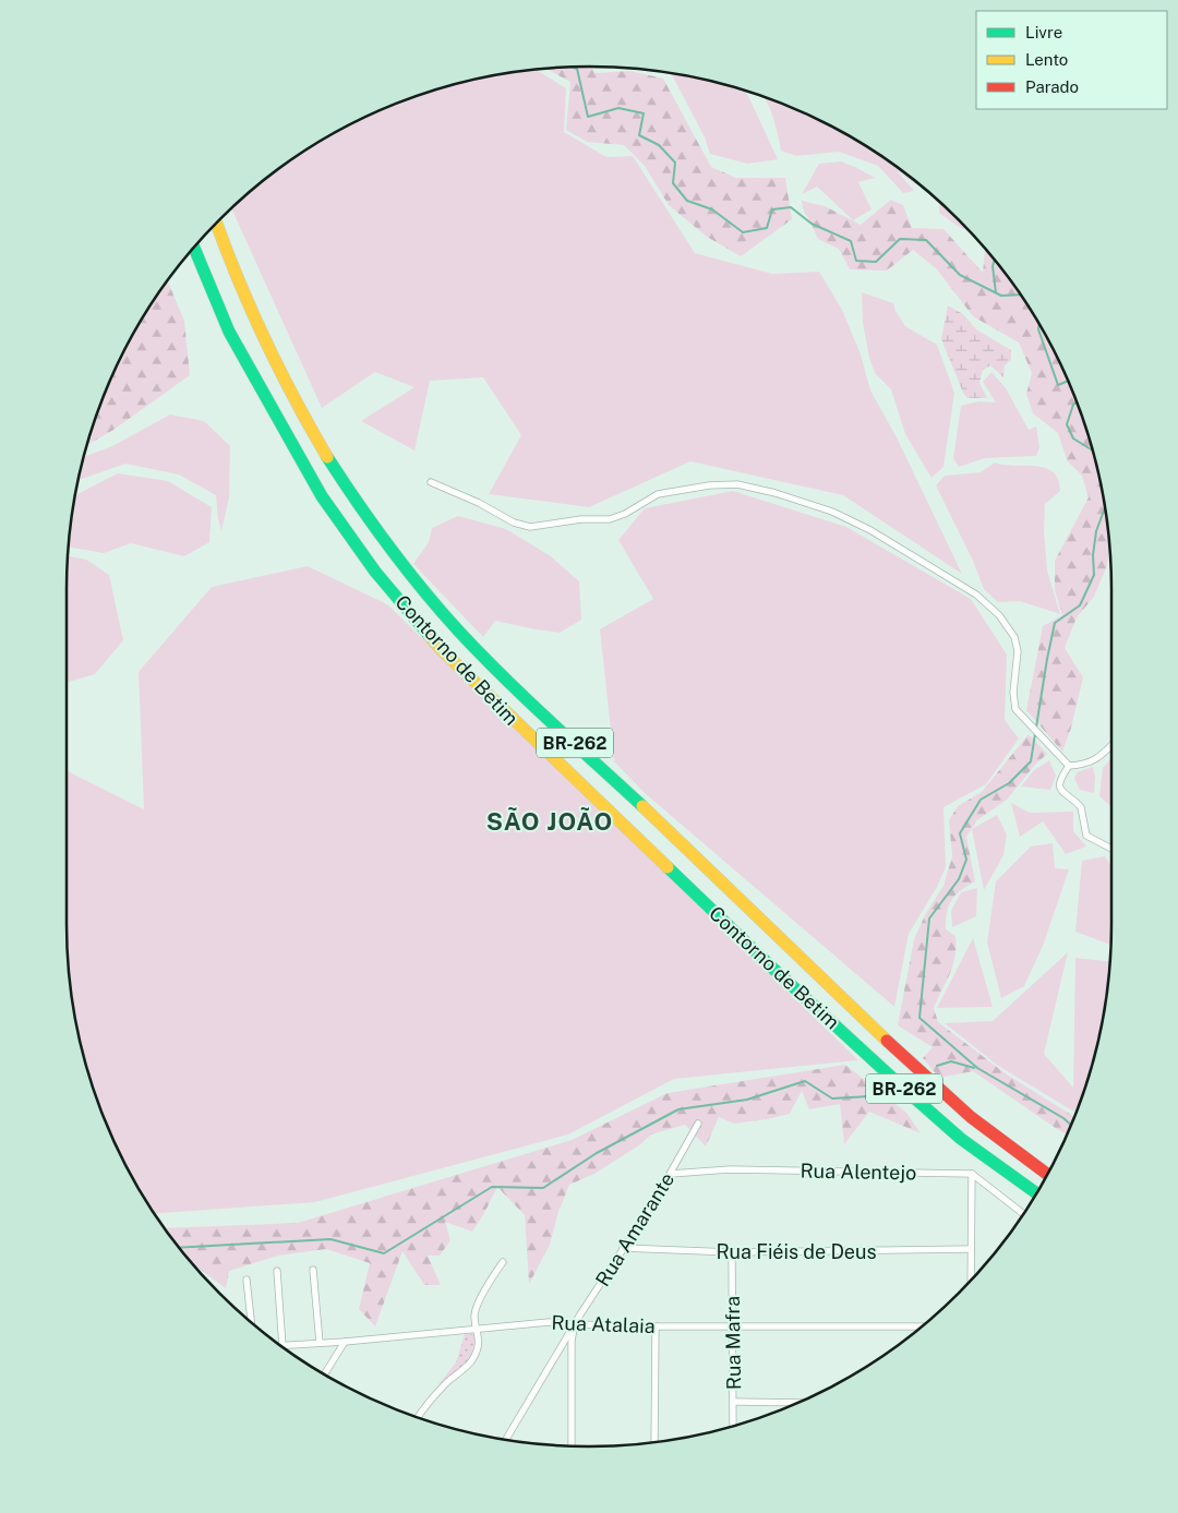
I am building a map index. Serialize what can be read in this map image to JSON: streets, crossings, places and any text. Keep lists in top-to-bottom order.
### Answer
{
  "streets": {
    "highway": ["Contorno de Betim", "BR-262"],
    "street": [
      "Rua Alentejo",
      "Rua Amarante",
      "Rua Fiéis de Deus",
      "Rua Atalaia",
      "Rua Mafra"
    ]
  },
  "crossings": [
    ["Rua Alentejo", "Rua Amarante"],
    ["Rua Amarante", "Rua Fiéis de Deus"],
    ["Rua Amarante", "Rua Atalaia"],
    ["Rua Fiéis de Deus", "Rua Mafra"],
    ["Rua Atalaia", "Rua Mafra"]
  ],
  "districts": ["SÃO JOÃO"],
  "legend": ["Livre", "Lento", "Parado"]
}
